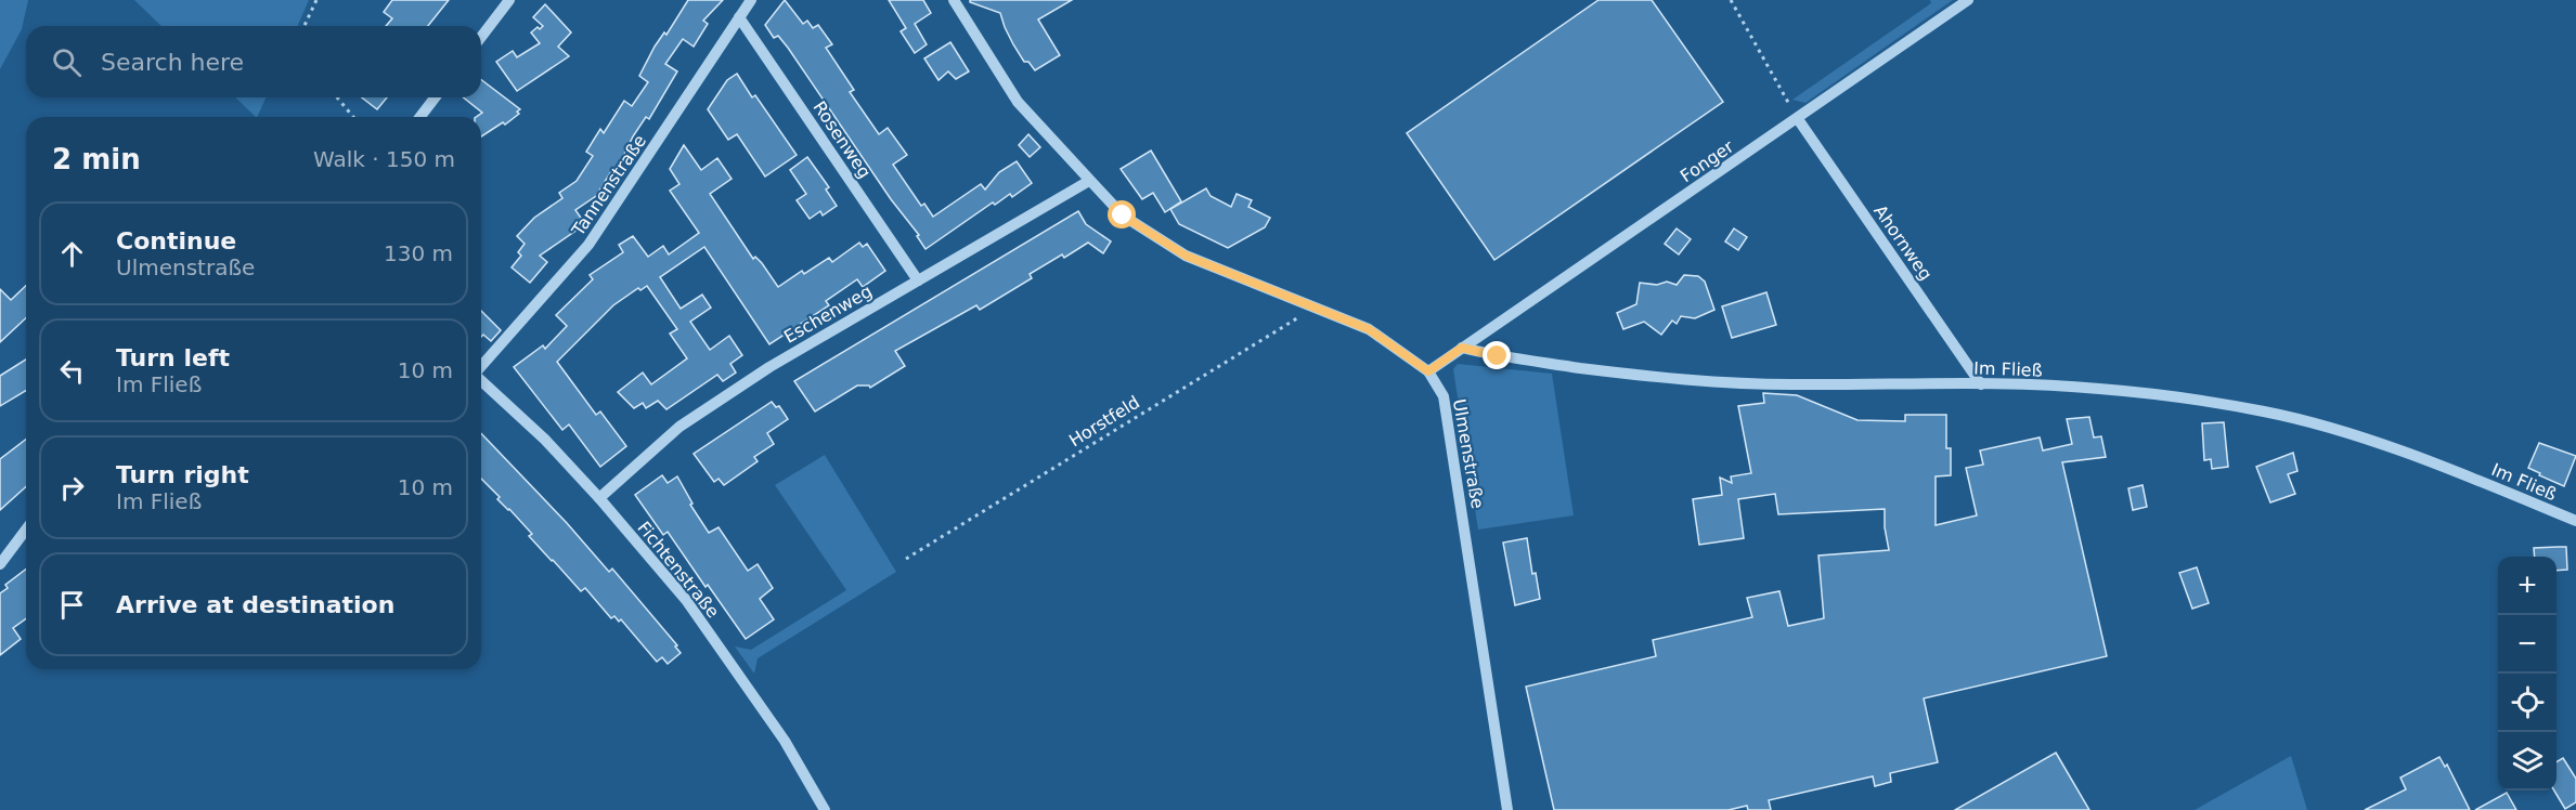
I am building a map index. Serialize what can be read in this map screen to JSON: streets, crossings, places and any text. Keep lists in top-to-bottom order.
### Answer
{
  "streets": {
    "street": [
      "Rosenweg",
      "Fonger",
      "Tannenstraße",
      "Ahornweg",
      "Eschenweg",
      "Im Fließ",
      "Ulmenstraße",
      "Fichtenstraße"
    ],
    "path": ["Horstfeld"]
  },
  "crossings": [
    ["Rosenweg", "Tannenstraße"],
    ["Rosenweg", "Eschenweg"],
    ["Fonger", "Ahornweg"],
    ["Fonger", "Im Fließ"],
    ["Ahornweg", "Im Fließ"],
    ["Eschenweg", "Ulmenstraße"],
    ["Eschenweg", "Fichtenstraße"],
    ["Horstfeld", "Ulmenstraße"]
  ],
  "page": {
    "search": "Search here",
    "heading": ["2 min", "Walk · 150 m"],
    "list": [
      ["Continue", "Ulmenstraße", "130 m"],
      ["Turn left", "Im Fließ", "10 m"],
      ["Turn right", "Im Fließ", "10 m"],
      "Arrive at destination"
    ],
    "map_buttons": ["+", "−"]
  }
}
